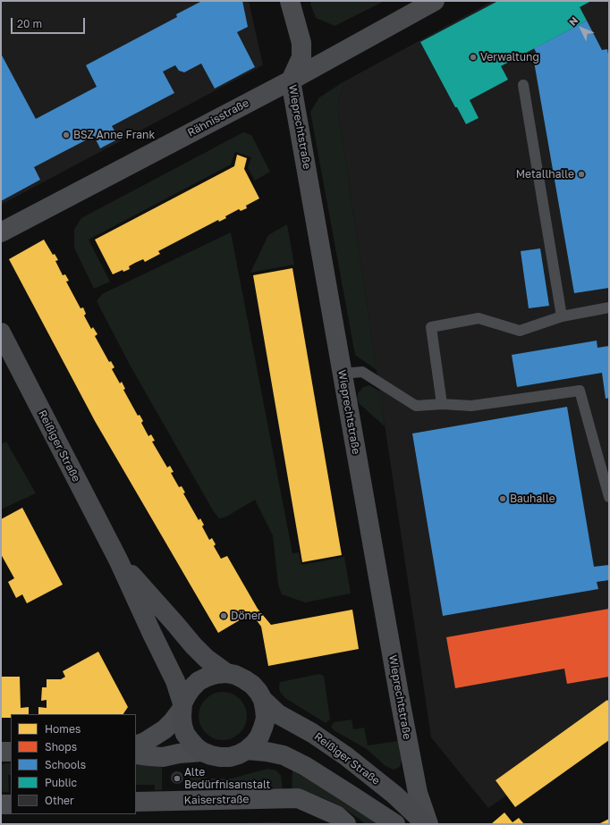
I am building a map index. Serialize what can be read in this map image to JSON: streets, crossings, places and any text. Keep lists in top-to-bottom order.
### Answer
{
  "streets": {
    "street": [
      "Rähnisstraße",
      "Wieprechtstraße",
      "Reißiger Straße",
      "Kaiserstraße"
    ]
  },
  "crossings": [
    ["Rähnisstraße", "Wieprechtstraße"]
  ],
  "places": [
    "Verwaltung",
    "BSZ Anne Frank",
    "Metallhalle",
    "Bauhalle",
    "Döner",
    "Alte Bedürfnisanstalt"
  ],
  "legend": [
    "Homes",
    "Shops",
    "Schools",
    "Public",
    "Other"
  ],
  "scale_bar": "20 m",
  "north": "top left"
}
